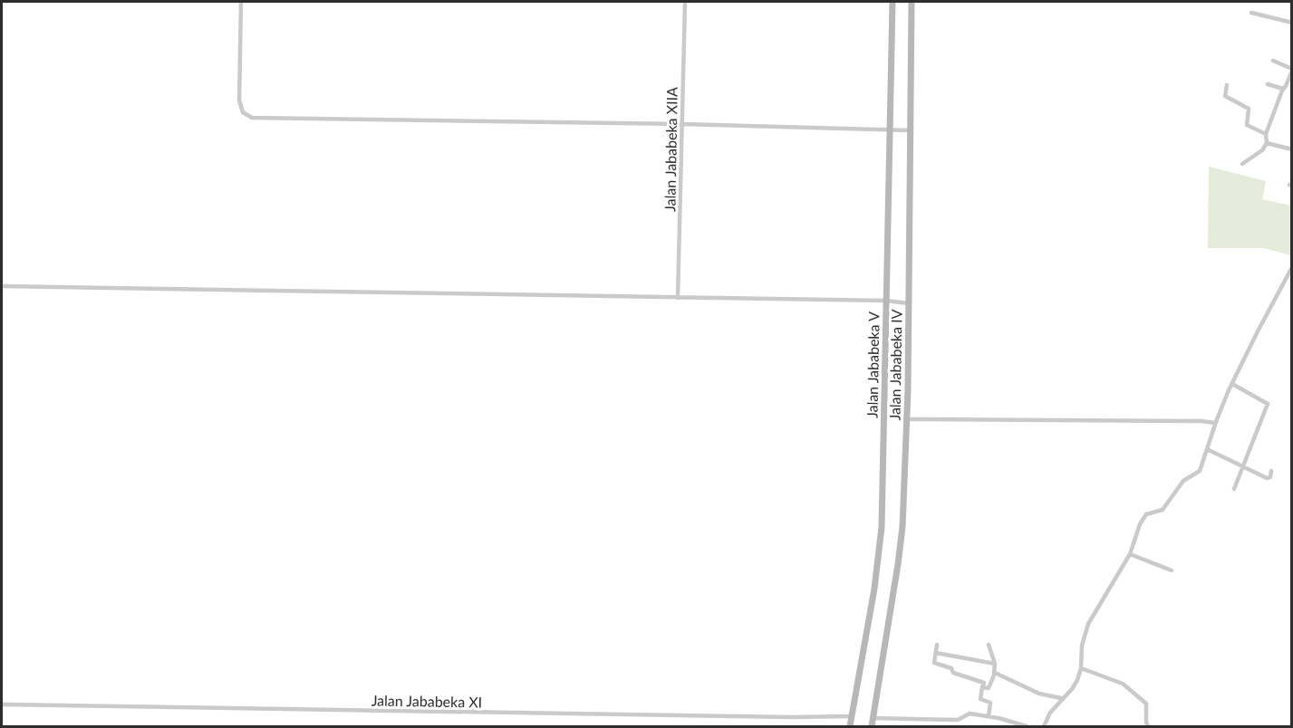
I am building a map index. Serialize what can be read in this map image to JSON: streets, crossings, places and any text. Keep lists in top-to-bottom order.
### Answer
{
  "streets": {
    "street": [
      "Jalan Jababeka XIIA",
      "Jalan Jababeka V",
      "Jalan Jababeka IV",
      "Jalan Jababeka XI"
    ]
  },
  "crossings": [
    ["Jalan Jababeka V", "Jalan Jababeka XI"]
  ]
}
